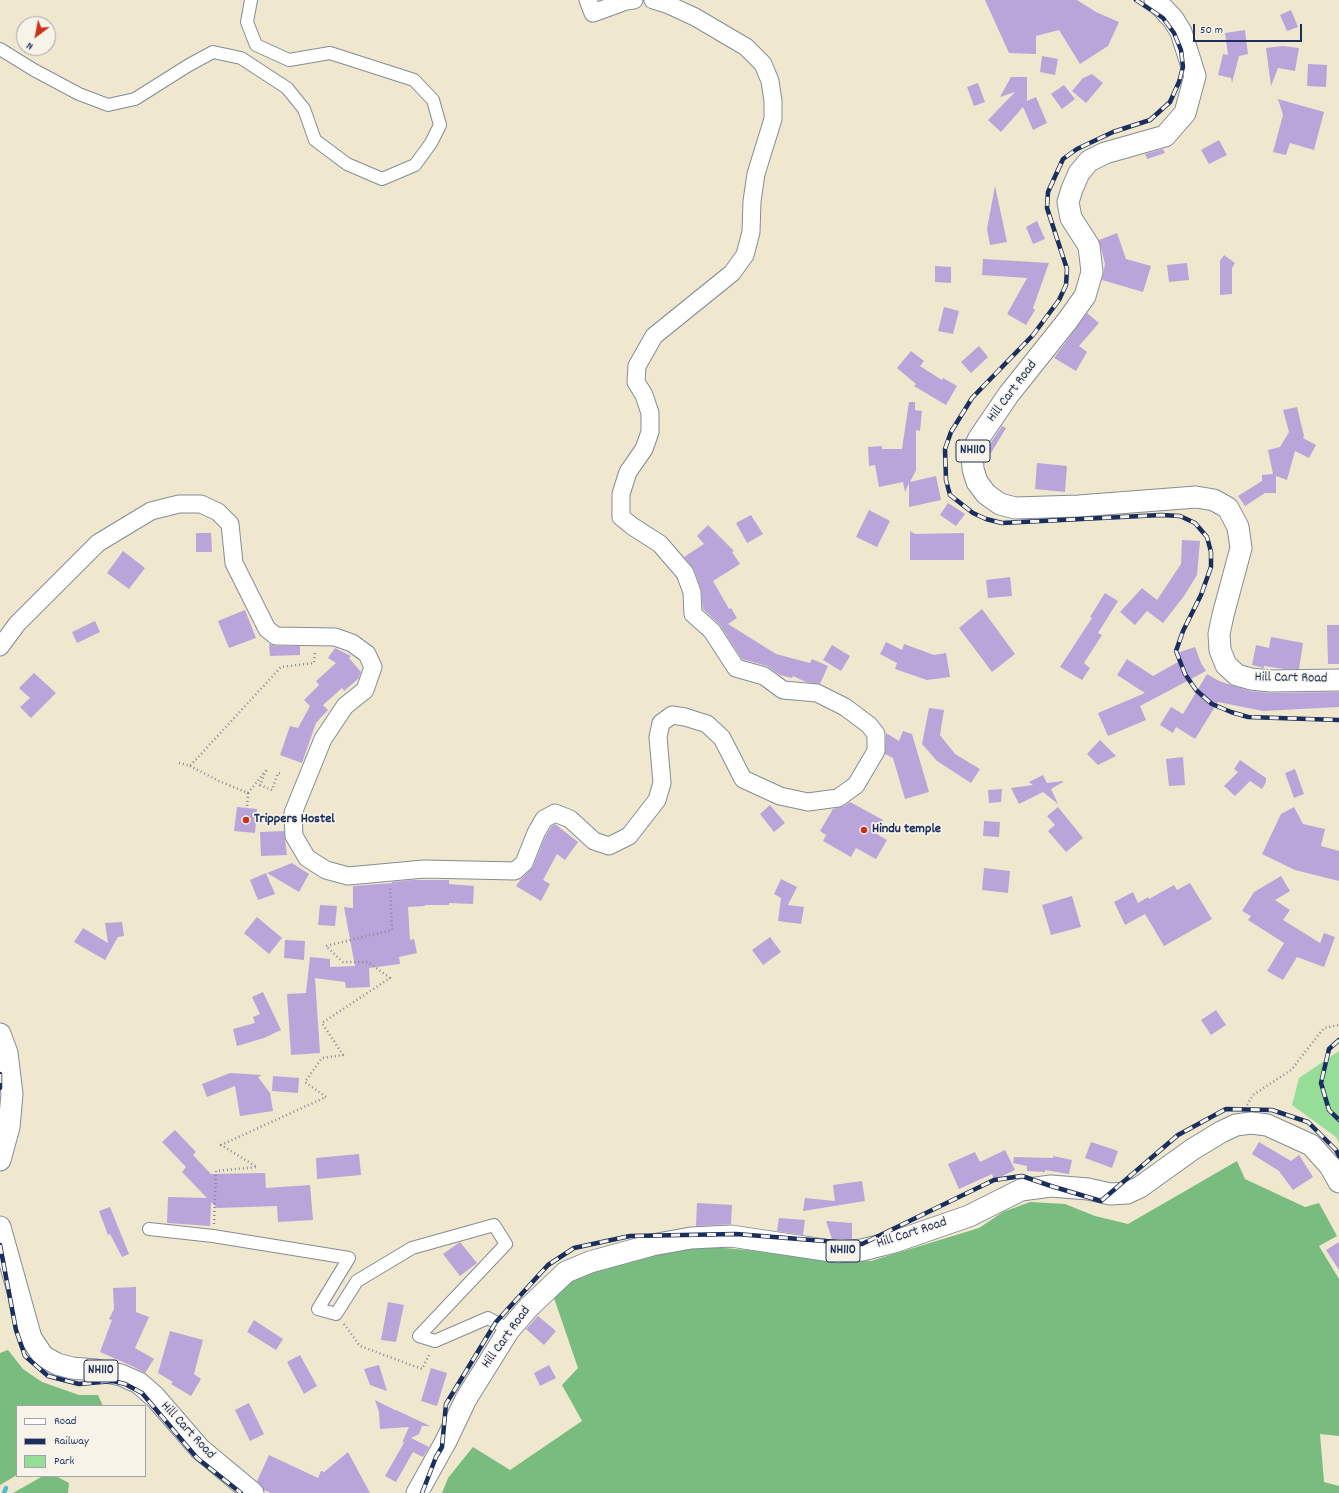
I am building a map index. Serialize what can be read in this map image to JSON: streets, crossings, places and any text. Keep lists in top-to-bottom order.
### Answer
{
  "streets": {
    "highway": ["Hill Cart Road", "NH110"]
  },
  "places": ["Trippers Hostel", "Hindu temple"],
  "legend": ["Road", "Railway", "Park"],
  "scale_bar": "50 m",
  "north": "bottom left"
}
